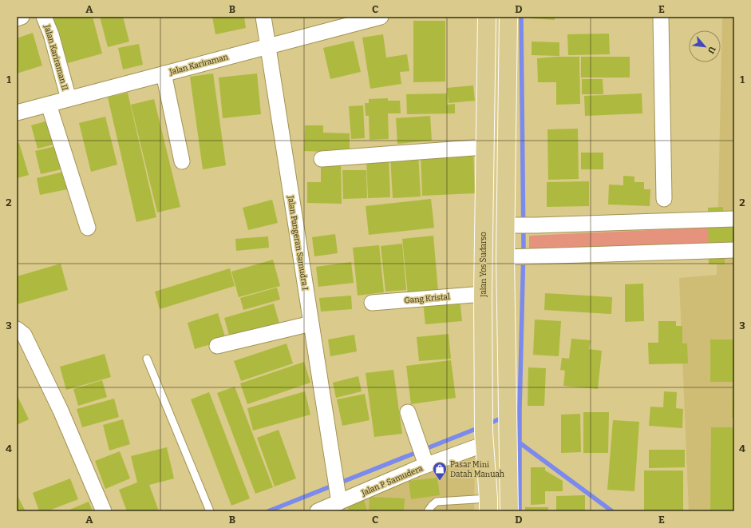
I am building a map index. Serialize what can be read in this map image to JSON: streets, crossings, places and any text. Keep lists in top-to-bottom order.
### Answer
{
  "streets": {
    "main road": ["Jalan Yos Sudarso"],
    "street": [
      "Jalan Kariraman II",
      "Jalan Kariraman",
      "Jalan Pangeran Samudra I",
      "Gang Kristal",
      "Jalan P. Samudera"
    ]
  },
  "crossings": [
    ["Jalan Kariraman II", "Jalan Kariraman"],
    ["Jalan Kariraman", "Jalan Pangeran Samudra I"],
    ["Jalan Pangeran Samudra I", "Jalan P. Samudera"],
    ["Jalan Yos Sudarso", "Gang Kristal"],
    ["Jalan Yos Sudarso", "Jalan P. Samudera"]
  ],
  "places": {
    "shop": ["Pasar Mini Datah Manuah"]
  },
  "north": "bottom right",
  "grid": {
    "columns": [
      "A",
      "B",
      "C",
      "D",
      "E"
    ],
    "rows": [
      "1",
      "2",
      "3",
      "4"
    ]
  }
}
